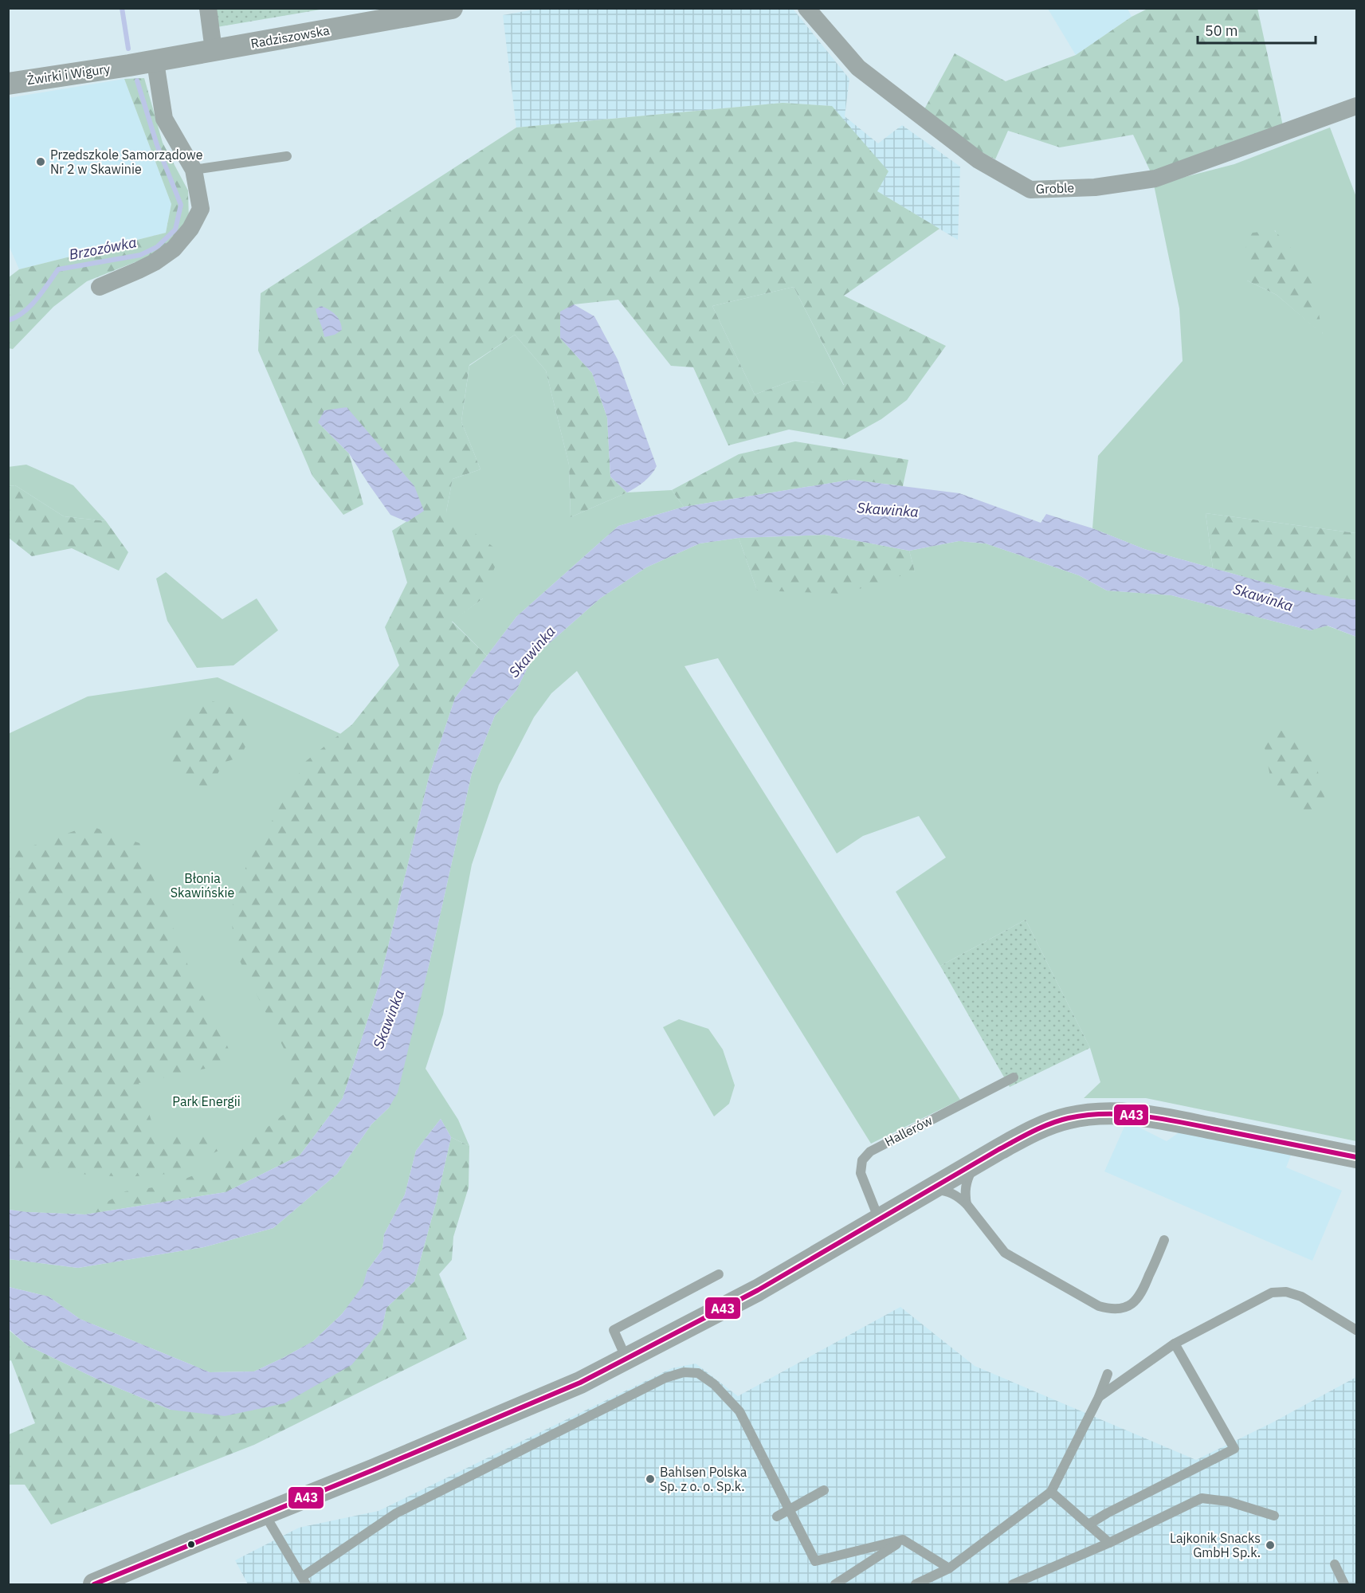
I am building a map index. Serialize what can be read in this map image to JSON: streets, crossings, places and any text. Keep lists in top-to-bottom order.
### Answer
{
  "streets": {
    "street": ["Radziszowska", "Żwirki i Wigury", "Groble"],
    "lane": ["Hallerów"]
  },
  "crossings": [
    ["Radziszowska", "Żwirki i Wigury"]
  ],
  "water": ["Brzozówka", "Skawinka"],
  "parks": ["Błonia Skawińskie", "Park Energii"],
  "places": ["Przedszkole Samorządowe Nr 2 w Skawinie", "Bahlsen Polska Sp. z o. o. Sp.k.", "Lajkonik Snacks GmbH Sp.k."],
  "lines": ["transit line A43"],
  "scale_bar": "50 m"
}
